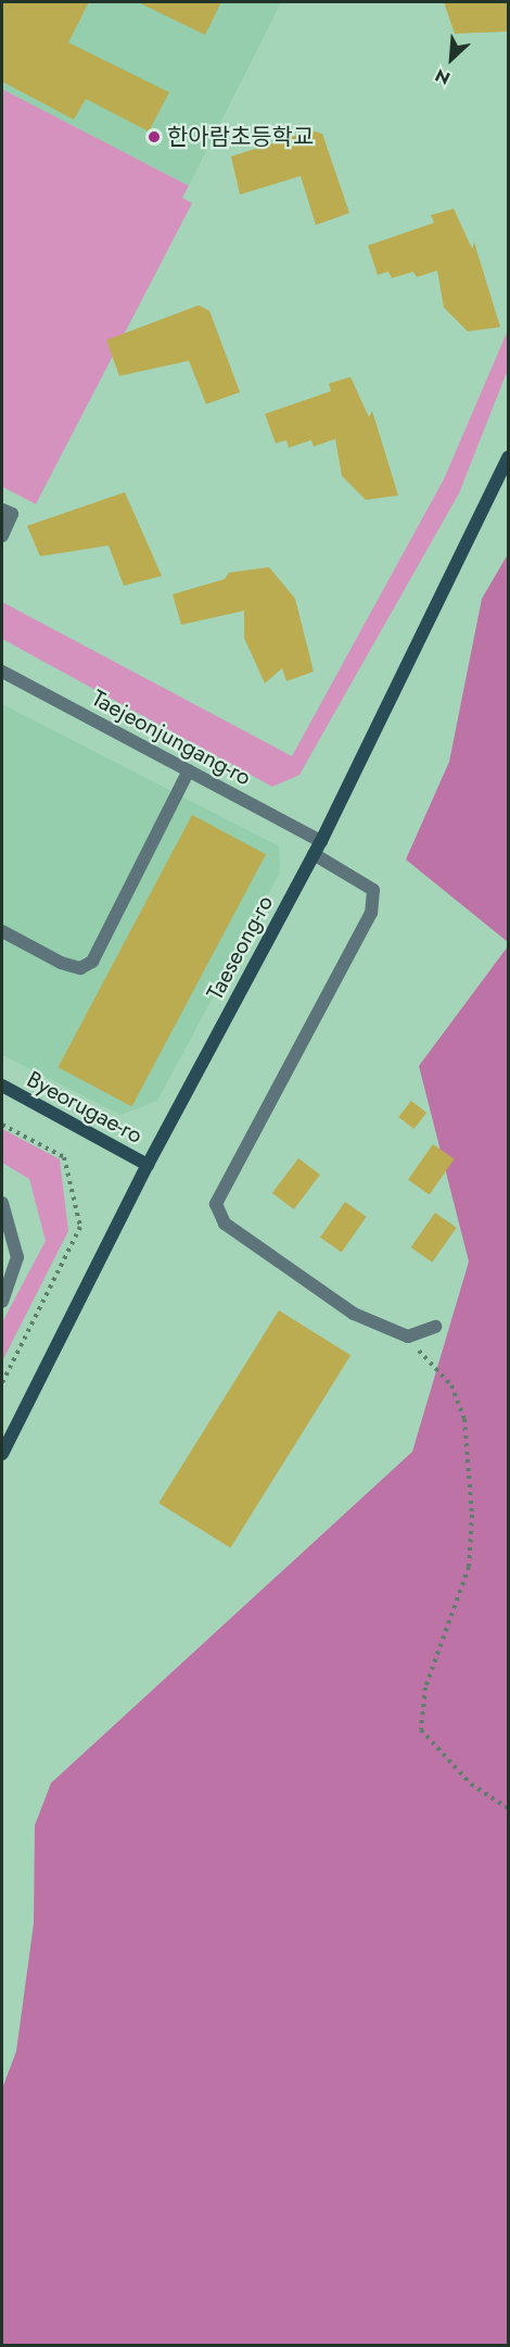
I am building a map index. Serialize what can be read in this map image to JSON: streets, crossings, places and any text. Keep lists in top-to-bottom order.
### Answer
{
  "streets": {
    "street": ["Taejeonjungang-ro", "Taeseong-ro", "Byeorugae-ro"]
  },
  "crossings": [
    ["Taejeonjungang-ro", "Taeseong-ro"],
    ["Taeseong-ro", "Byeorugae-ro"]
  ],
  "places": ["한아람초등학교"],
  "north": "bottom left"
}
